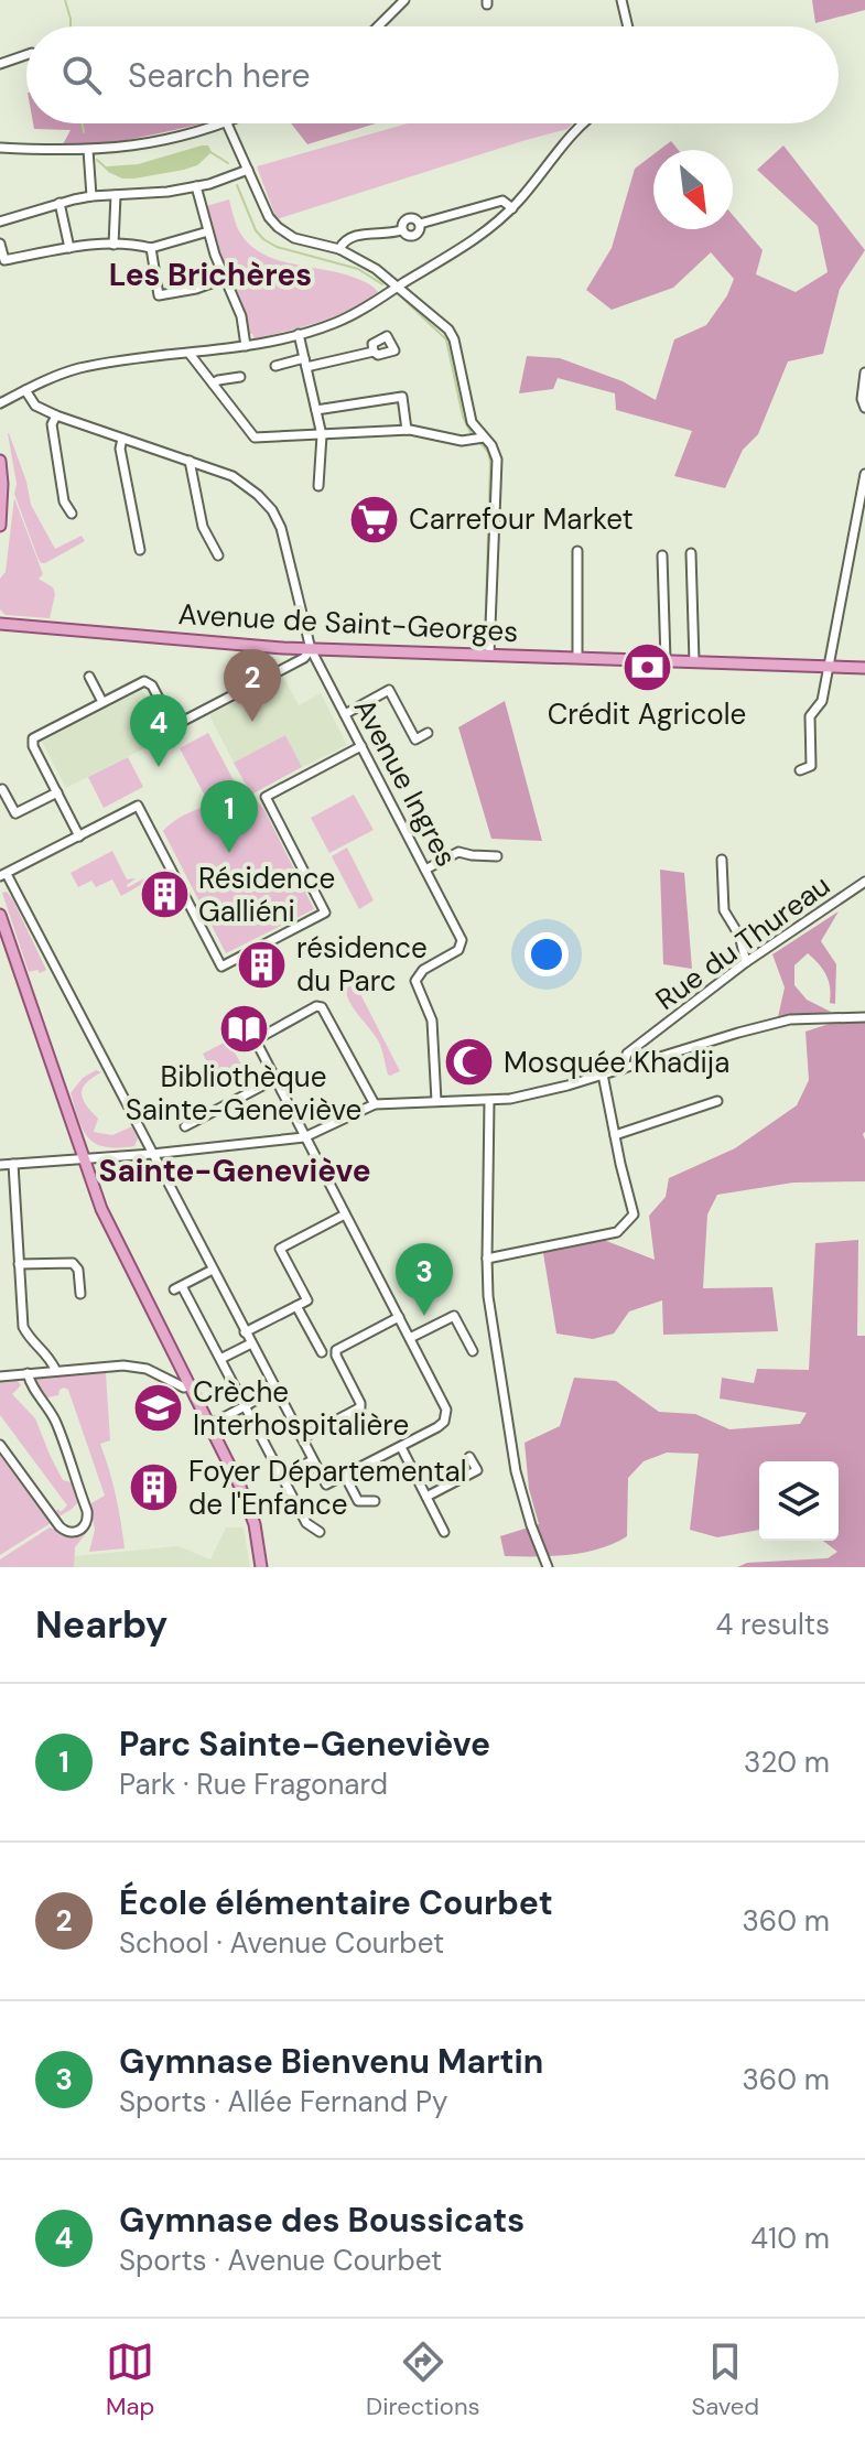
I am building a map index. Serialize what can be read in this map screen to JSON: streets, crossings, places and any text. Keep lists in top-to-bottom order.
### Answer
{
  "streets": {
    "main road": ["Avenue de Saint-Georges"],
    "street": ["Avenue Ingres", "Rue du Thureau"]
  },
  "crossings": [
    ["Avenue de Saint-Georges", "Avenue Ingres"]
  ],
  "districts": ["Les Brichères", "Sainte-Geneviève"],
  "places": {
    "supermarket": ["Carrefour Market"],
    "bank": ["Crédit Agricole"],
    "building": ["Résidence Galliéni", "résidence du Parc", "Foyer Départemental de l'Enfance"],
    "library": ["Bibliothèque Sainte-Geneviève"],
    "mosque": ["Mosquée Khadija"],
    "school or university": ["Crèche Interhospitalière"]
  },
  "north": "bottom right",
  "page": {
    "search": "Search here",
    "pins": [
      "2",
      "4",
      "1",
      "3"
    ],
    "heading": ["Nearby", "4 results"],
    "list": [
      {
        "mark": "1",
        "name": "Parc Sainte-Geneviève",
        "note": "Park · Rue Fragonard",
        "value": "320 m"
      },
      {
        "mark": "2",
        "name": "École élémentaire Courbet",
        "note": "School · Avenue Courbet",
        "value": "360 m"
      },
      {
        "mark": "3",
        "name": "Gymnase Bienvenu Martin",
        "note": "Sports · Allée Fernand Py",
        "value": "360 m"
      },
      {
        "mark": "4",
        "name": "Gymnase des Boussicats",
        "note": "Sports · Avenue Courbet",
        "value": "410 m"
      }
    ],
    "nav": ["Map", "Directions", "Saved"]
  }
}
